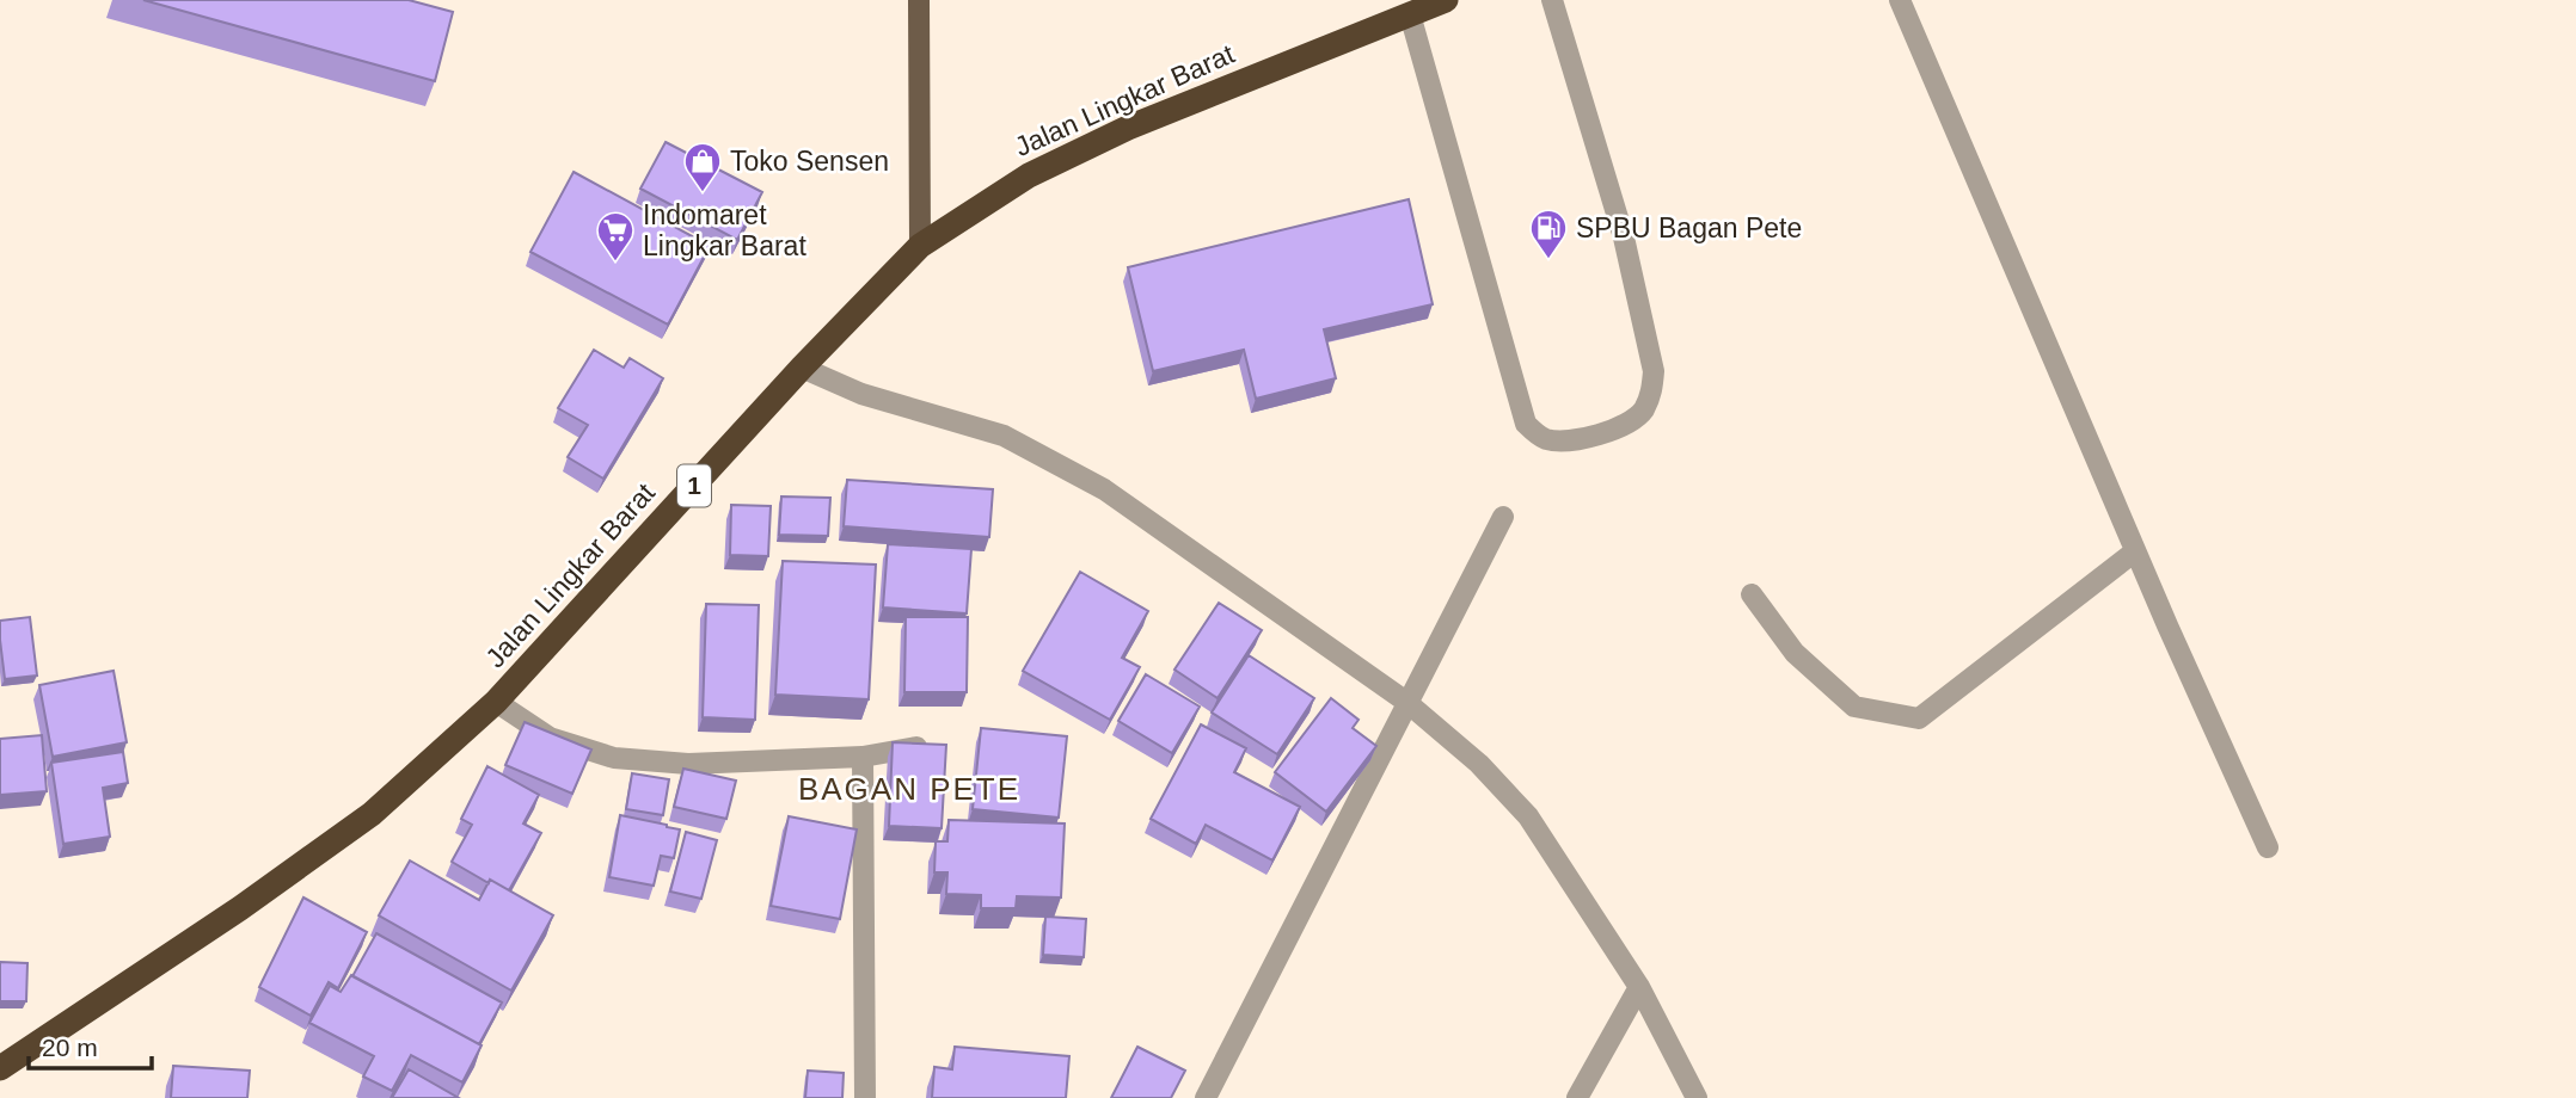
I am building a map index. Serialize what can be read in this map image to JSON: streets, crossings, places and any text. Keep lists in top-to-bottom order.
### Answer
{
  "streets": {
    "highway": ["Jalan Lingkar Barat", "1"]
  },
  "districts": ["BAGAN PETE"],
  "places": {
    "shop": ["Toko Sensen"],
    "fuel station": ["SPBU Bagan Pete"],
    "supermarket": ["Indomaret Lingkar Barat"]
  },
  "scale_bar": "20 m"
}
